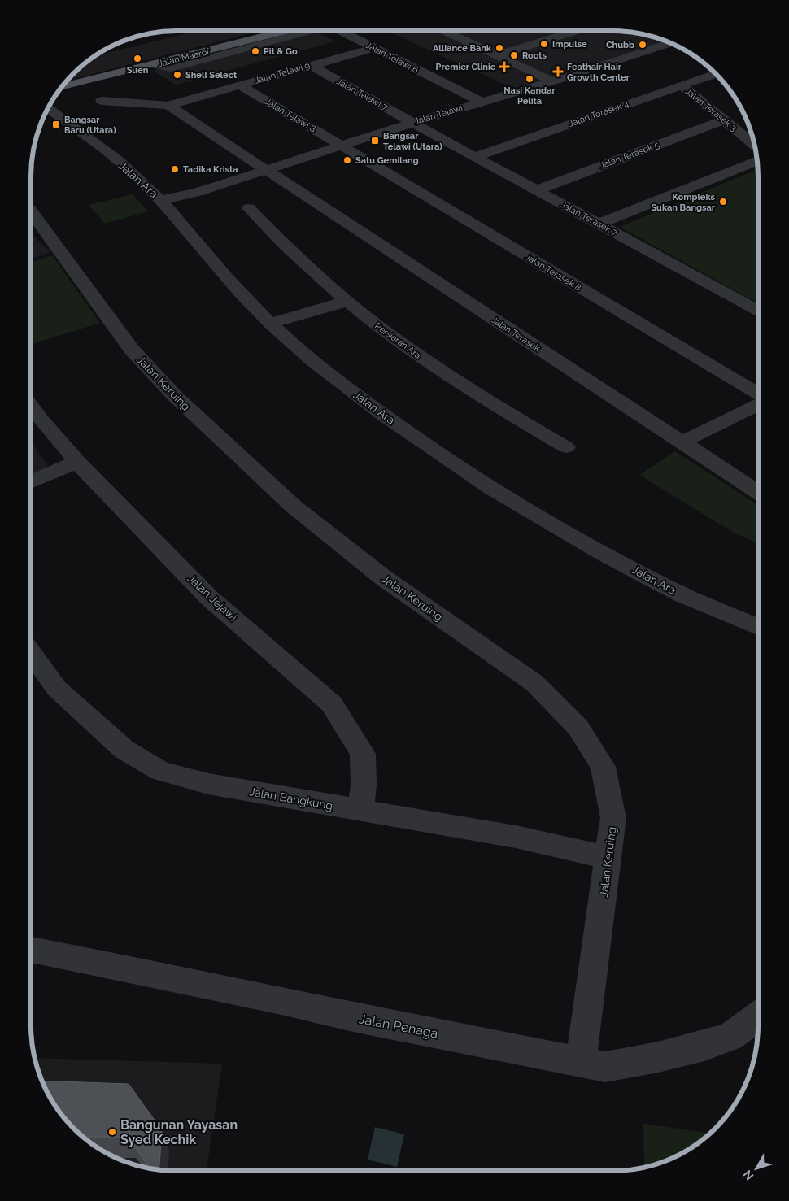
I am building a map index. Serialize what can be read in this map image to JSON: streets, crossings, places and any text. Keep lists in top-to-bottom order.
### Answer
{
  "streets": {
    "main road": ["Jalan Maarof"],
    "street": [
      "Jalan Telawi 6",
      "Jalan Telawi 9",
      "Jalan Telawi 7",
      "Jalan Terasek 3",
      "Jalan Terasek 4",
      "Jalan Telawi",
      "Jalan Telawi 8",
      "Jalan Terasek 5",
      "Jalan Ara",
      "Jalan Terasek 7",
      "Jalan Terasek 8",
      "Jalan Terasek",
      "Persiaran Ara",
      "Jalan Keruing",
      "Jalan Jejawi",
      "Jalan Bangkung",
      "Jalan Penaga"
    ]
  },
  "crossings": [
    ["Jalan Telawi 6", "Jalan Telawi 9"],
    ["Jalan Telawi 6", "Jalan Telawi"],
    ["Jalan Telawi 9", "Jalan Telawi 7"],
    ["Jalan Telawi 9", "Jalan Telawi"],
    ["Jalan Telawi 9", "Jalan Telawi 8"],
    ["Jalan Telawi 9", "Jalan Terasek"],
    ["Jalan Telawi 7", "Jalan Telawi"],
    ["Jalan Telawi 7", "Jalan Terasek 7"],
    ["Jalan Terasek 3", "Jalan Terasek 4"],
    ["Jalan Terasek 3", "Jalan Terasek 5"],
    ["Jalan Terasek 4", "Jalan Terasek 7"],
    ["Jalan Telawi", "Jalan Telawi 8"],
    ["Jalan Telawi", "Jalan Ara"],
    ["Jalan Telawi", "Jalan Terasek 7"],
    ["Jalan Telawi", "Jalan Terasek 8"],
    ["Jalan Telawi", "Jalan Terasek"],
    ["Jalan Telawi 8", "Jalan Terasek 8"],
    ["Jalan Terasek 5", "Jalan Terasek 7"],
    ["Jalan Keruing", "Jalan Bangkung"],
    ["Jalan Keruing", "Jalan Penaga"],
    ["Jalan Jejawi", "Jalan Bangkung"]
  ],
  "places": {
    "other": [
      "Impulse",
      "Chubb",
      "Alliance Bank",
      "Pit & Go",
      "Roots",
      "Suen",
      "Shell Select",
      "Nasi Kandar Pelita",
      "Satu Gemilang",
      "Tadika Krista",
      "Kompleks Sukan Bangsar",
      "Bangunan Yayasan Syed Kechik"
    ],
    "health": ["Premier Clinic", "Feathair Hair Growth Center"],
    "transit": ["Bangsar Baru (Utara)", "Bangsar Telawi (Utara)"]
  },
  "north": "bottom left"
}
